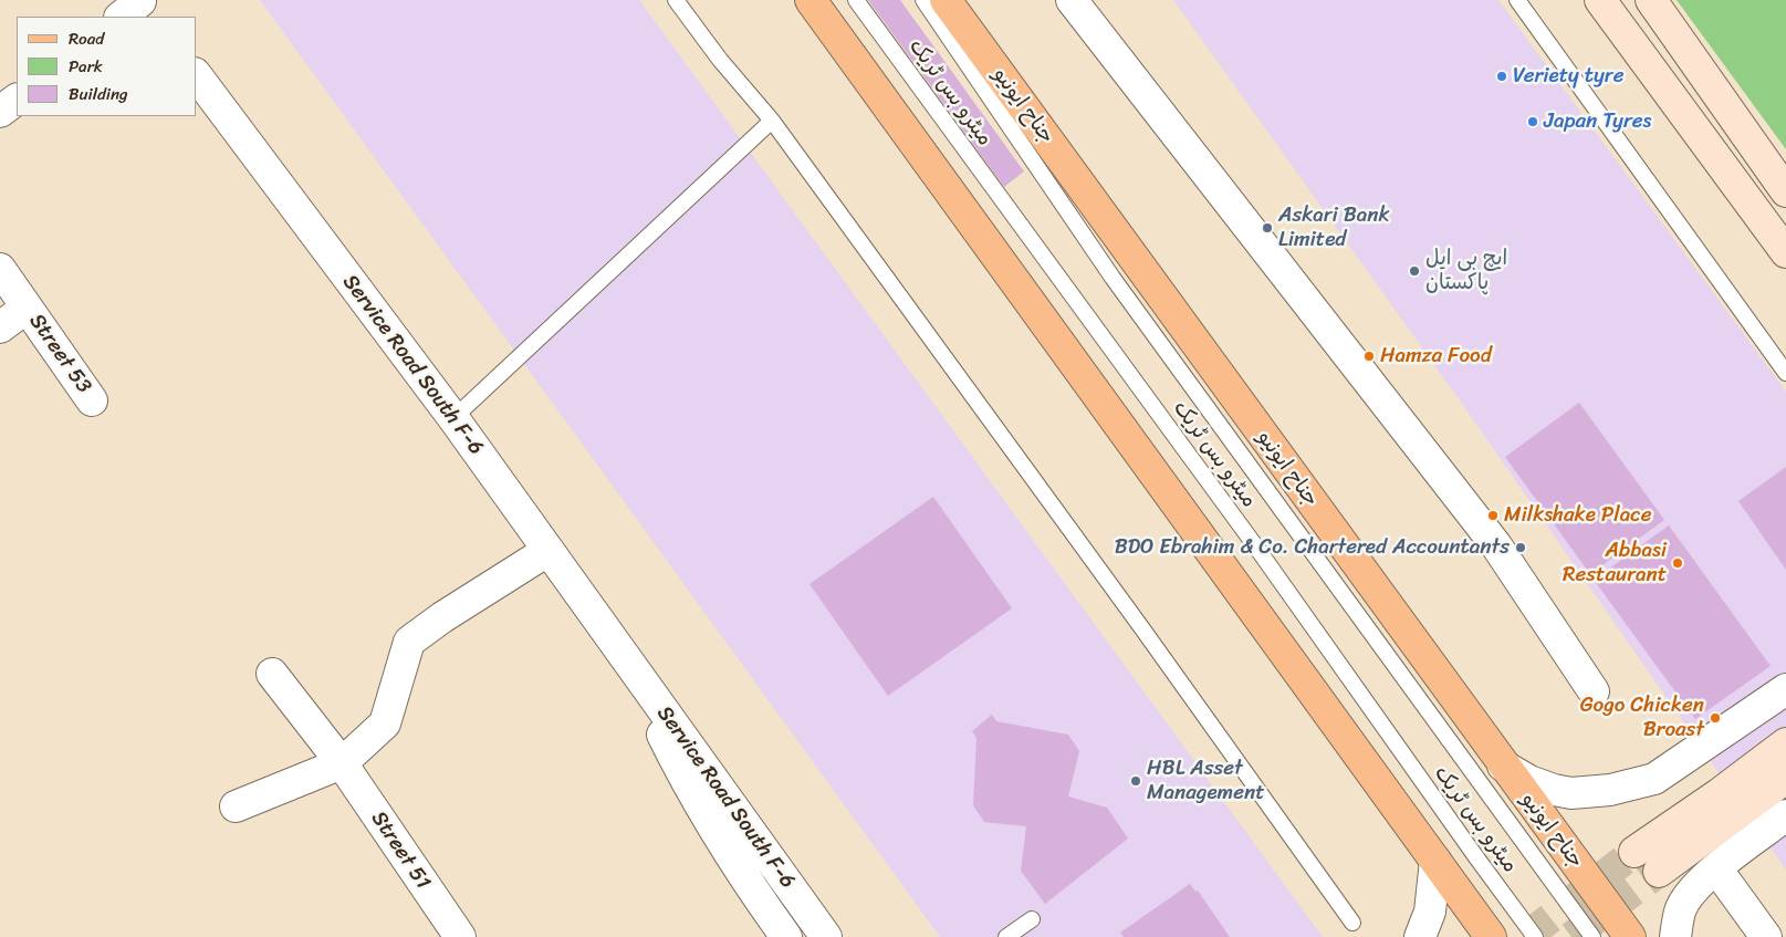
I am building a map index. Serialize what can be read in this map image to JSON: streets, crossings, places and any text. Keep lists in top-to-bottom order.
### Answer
{
  "streets": {
    "main road": ["جناح ایونیو"],
    "street": ["Street 53", "Service Road South F-6", "Street 51"],
    "lane": ["میٹرو بس ٹریک"]
  },
  "places": [
    "Veriety tyre",
    "Japan Tyres",
    "Askari Bank Limited",
    "ایچ بی ایل پاکستان",
    "Hamza Food",
    "Milkshake Place",
    "BDO Ebrahim & Co. Chartered Accountants",
    "Abbasi Restaurant",
    "Gogo Chicken Broast",
    "HBL Asset Management"
  ],
  "legend": ["Road", "Park", "Building"]
}
